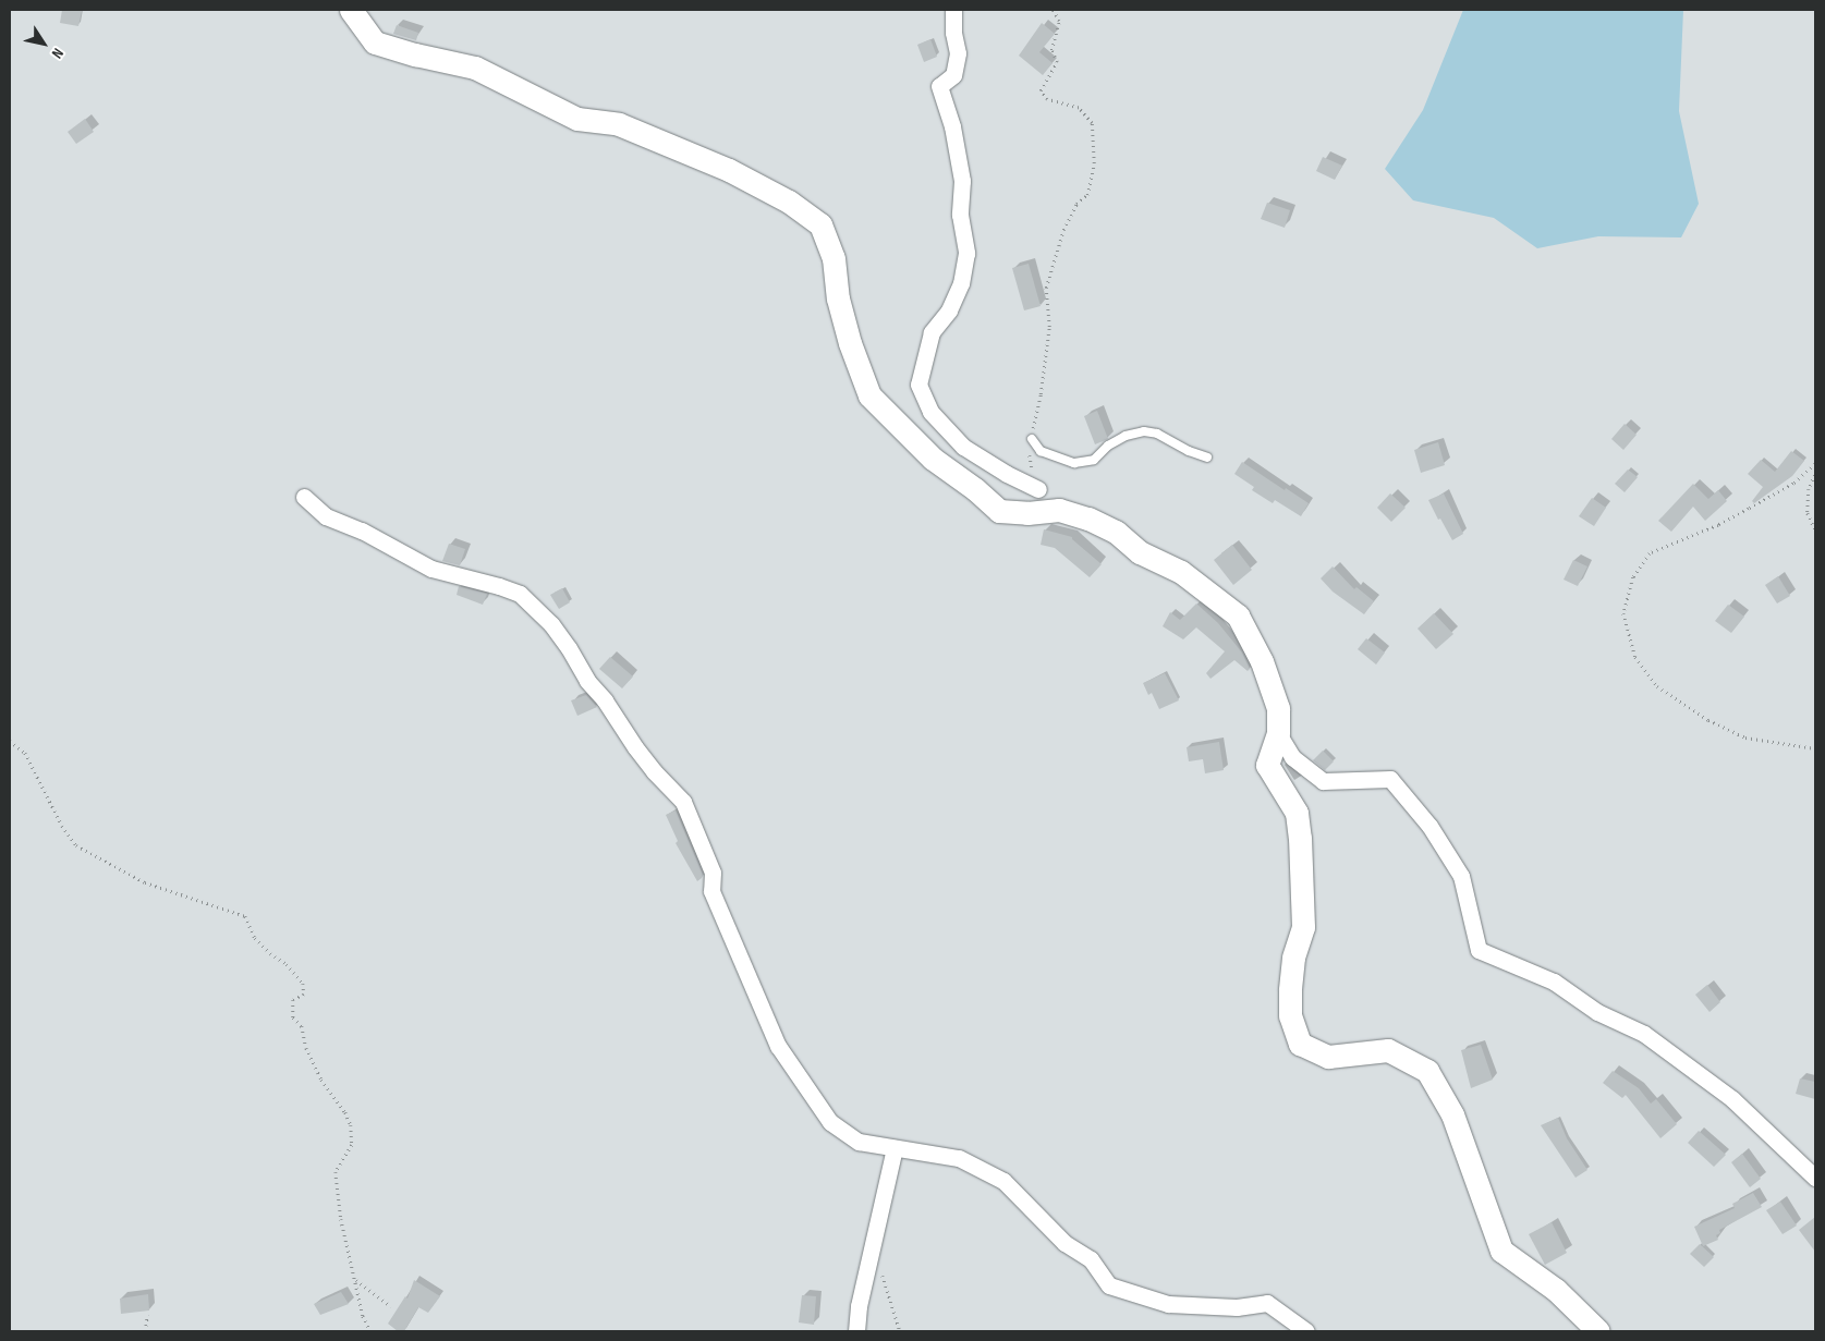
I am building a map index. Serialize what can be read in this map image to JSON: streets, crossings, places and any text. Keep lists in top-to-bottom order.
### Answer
{
  "north": "bottom right"
}
